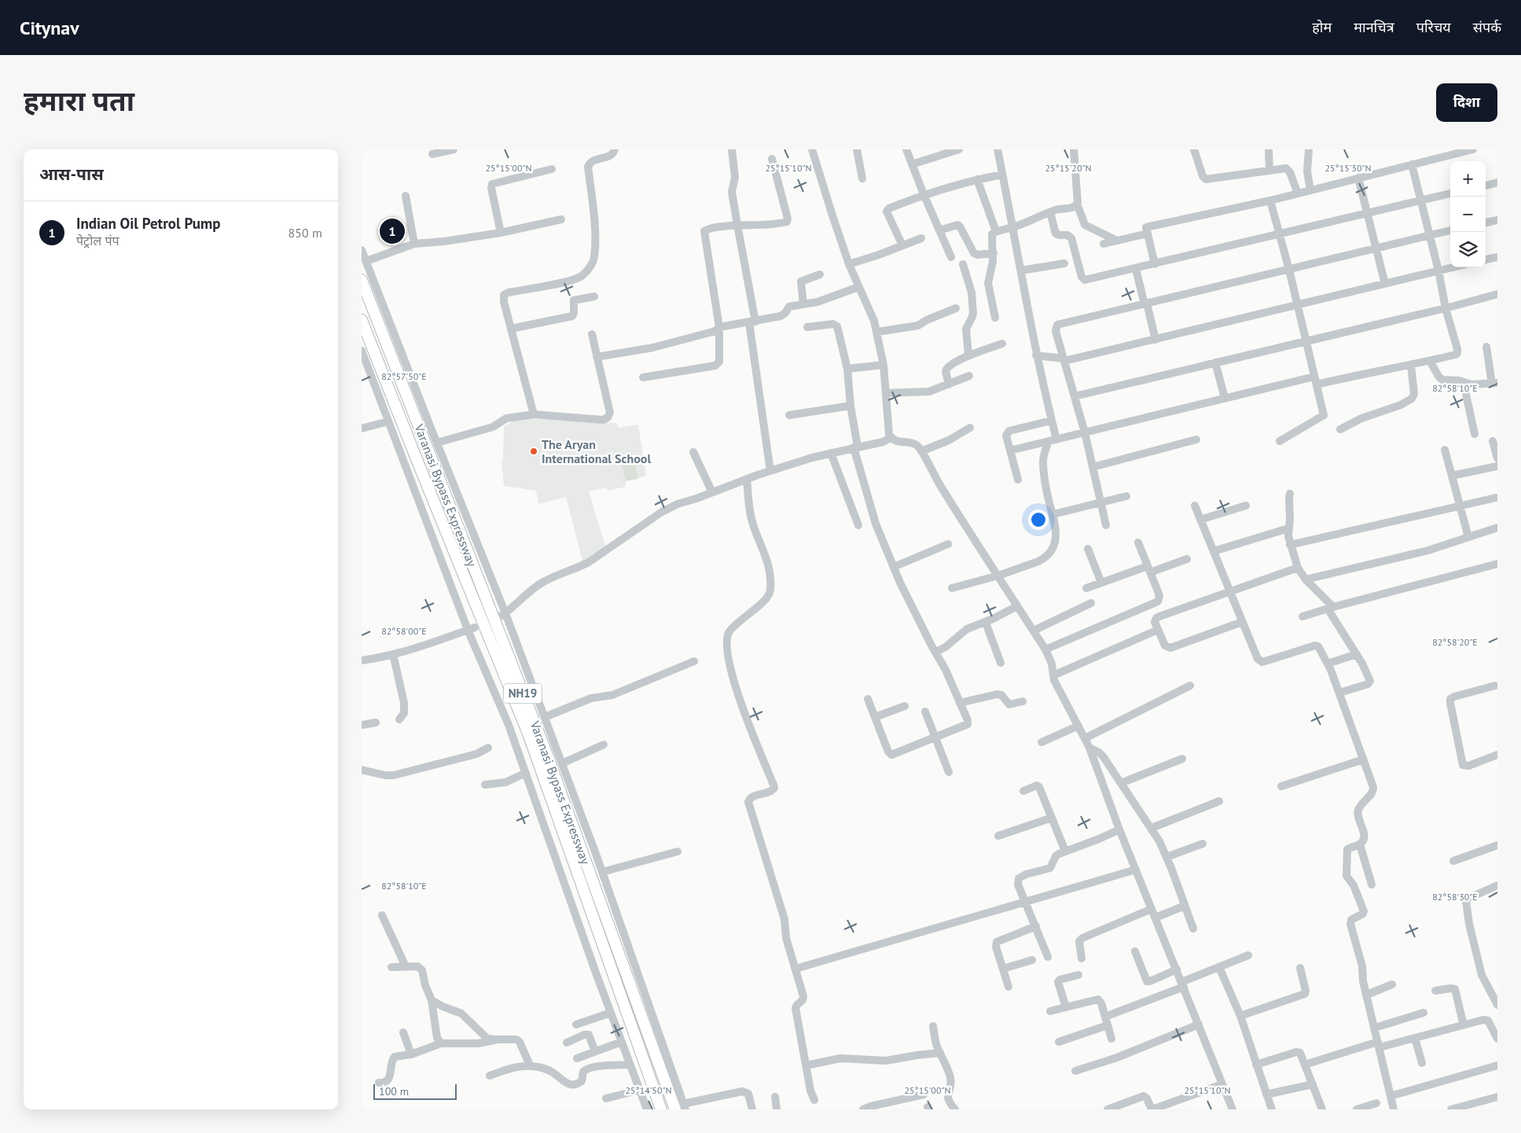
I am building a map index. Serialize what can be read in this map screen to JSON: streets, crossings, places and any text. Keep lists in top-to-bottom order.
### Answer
{
  "streets": {
    "highway": ["Varanasi Bypass Expressway", "NH19"]
  },
  "places": ["The Aryan International School"],
  "scale_bar": "100 m",
  "page": {
    "header": "Citynav",
    "nav": [
      "होम",
      "मानचित्र",
      "परिचय",
      "संपर्क"
    ],
    "title": "हमारा पता",
    "buttons": "दिशा",
    "heading": "आस-पास",
    "map_buttons": ["+", "−"],
    "list": [
      {
        "mark": "1",
        "name": "Indian Oil Petrol Pump",
        "note": "पेट्रोल पंप",
        "value": "850 m"
      }
    ],
    "pins": "1",
    "scale": "100 m"
  },
  "coordinates": [
    "25°15'00\"N",
    "25°15'10\"N",
    "25°15'20\"N",
    "25°15'30\"N",
    "82°57'50\"E",
    "82°58'10\"E",
    "82°58'00\"E",
    "82°58'20\"E",
    "82°58'30\"E",
    "25°14'50\"N"
  ]
}
